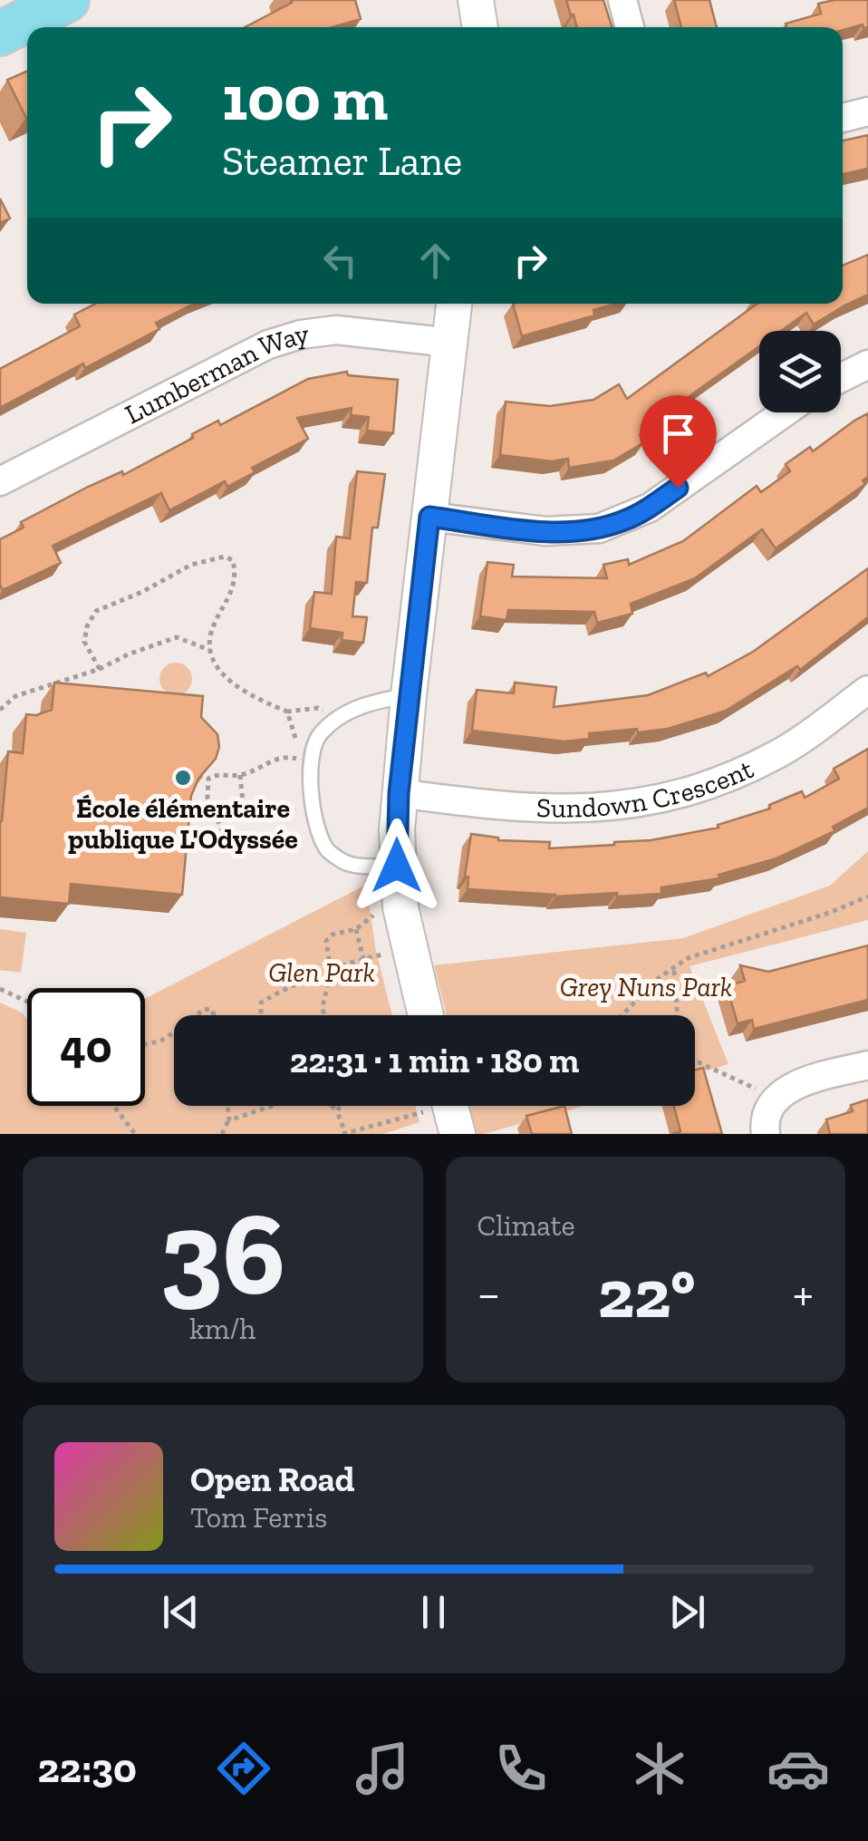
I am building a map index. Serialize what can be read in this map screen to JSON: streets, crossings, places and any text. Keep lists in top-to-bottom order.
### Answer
{
  "streets": {
    "street": ["Lumberman Way", "Sundown Crescent"]
  },
  "parks": ["Glen Park", "Grey Nuns Park"],
  "places": ["École élémentaire publique L'Odyssée"],
  "page": {
    "turn": ["100 m", "Steamer Lane"],
    "limit": "40",
    "trip": "22:31 · 1 min · 180 m",
    "tile": [
      ["36", "km/h"],
      "Climate"
    ],
    "heat": ["−", "22°", "+"],
    "song": ["Open Road", "Tom Ferris"],
    "tabs": "22:30"
  }
}
